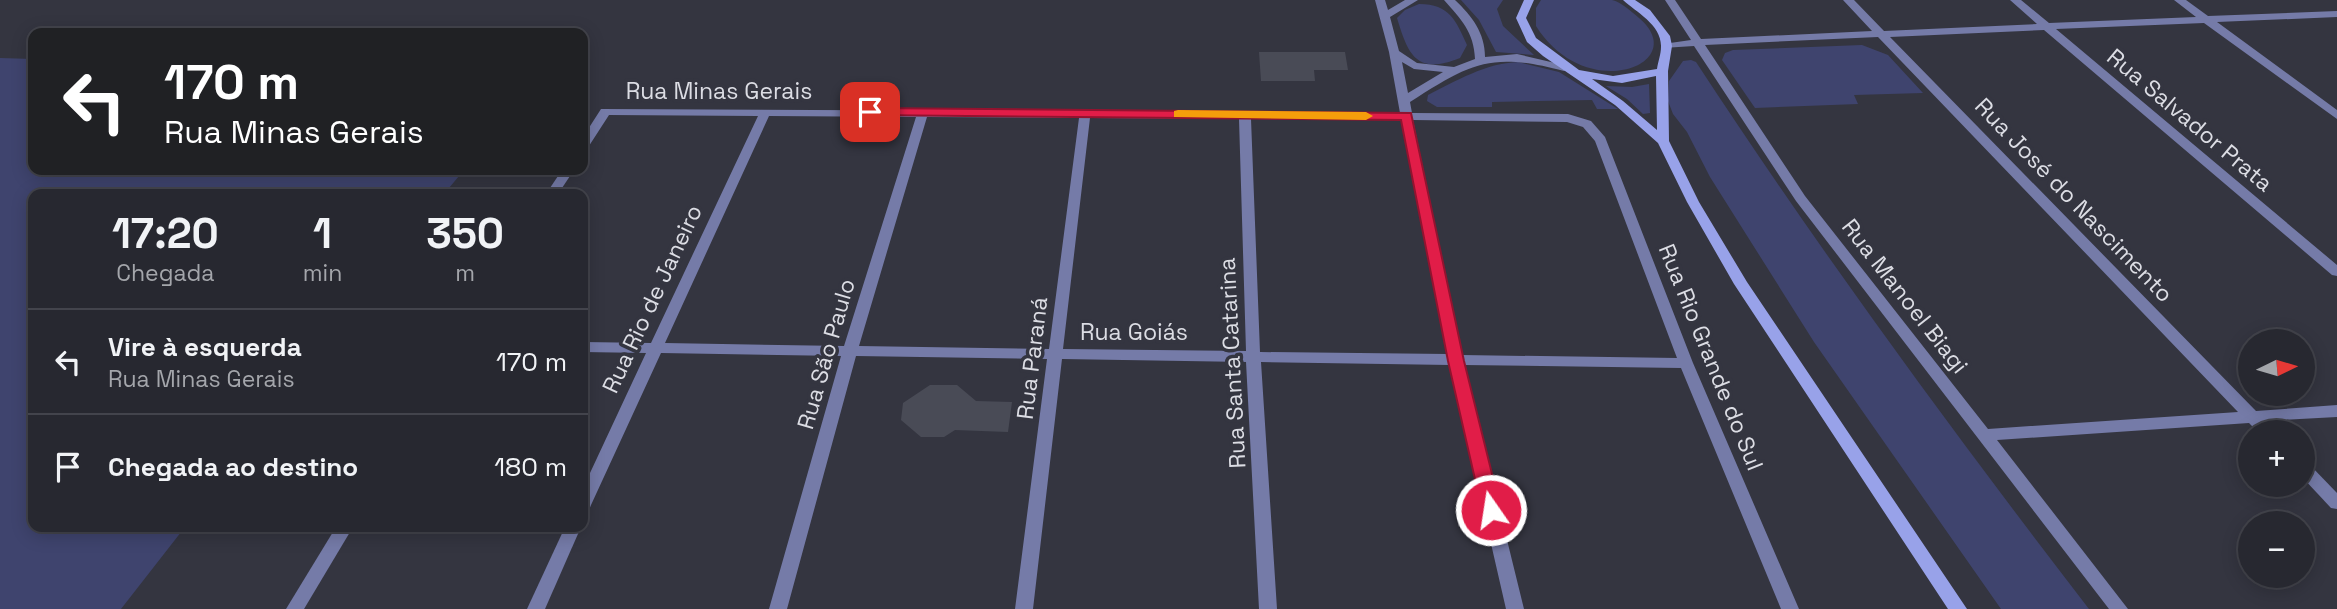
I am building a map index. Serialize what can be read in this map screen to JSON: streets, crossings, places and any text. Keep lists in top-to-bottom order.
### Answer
{
  "streets": {
    "street": [
      "Rua Minas Gerais",
      "Rua Salvador Prata",
      "Rua José do Nascimento",
      "Rua Manoel Biagi",
      "Rua Rio de Janeiro",
      "Rua Goiás",
      "Rua São Paulo",
      "Rua Rio Grande do Sul",
      "Rua Paraná",
      "Rua Santa Catarina"
    ]
  },
  "crossings": [
    ["Rua Minas Gerais", "Rua Rio de Janeiro"],
    ["Rua Minas Gerais", "Rua São Paulo"],
    ["Rua Minas Gerais", "Rua Rio Grande do Sul"],
    ["Rua Minas Gerais", "Rua Paraná"],
    ["Rua Minas Gerais", "Rua Santa Catarina"],
    ["Rua Rio de Janeiro", "Rua Goiás"],
    ["Rua Goiás", "Rua São Paulo"],
    ["Rua Goiás", "Rua Rio Grande do Sul"],
    ["Rua Goiás", "Rua Paraná"],
    ["Rua Goiás", "Rua Santa Catarina"]
  ],
  "north": "right",
  "page": {
    "turn": ["170 m", "Rua Minas Gerais"],
    "eta": [
      "17:20",
      "Chegada",
      "1",
      "min",
      "350",
      "m"
    ],
    "list": [
      {
        "name": "Vire à esquerda",
        "note": "Rua Minas Gerais",
        "value": "170 m"
      },
      {
        "name": "Chegada ao destino",
        "value": "180 m"
      }
    ],
    "map_buttons": ["+", "−"]
  }
}
